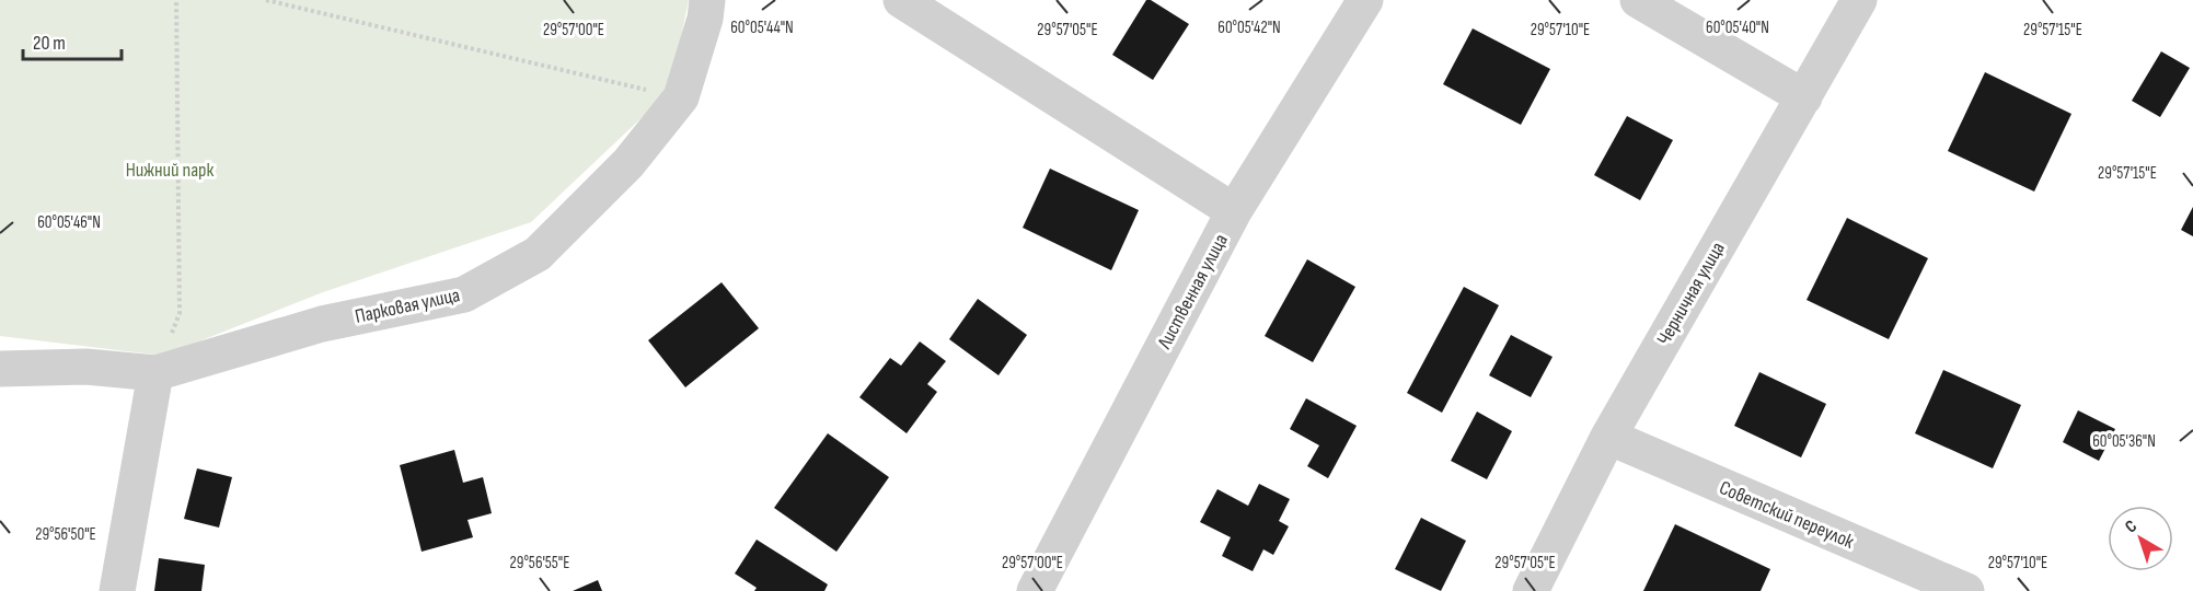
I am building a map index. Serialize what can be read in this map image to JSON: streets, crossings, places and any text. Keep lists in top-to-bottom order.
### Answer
{
  "streets": {
    "street": [
      "Лиственная улица",
      "Черничная улица",
      "Парковая улица",
      "Советский переулок"
    ]
  },
  "crossings": [
    ["Черничная улица", "Советский переулок"]
  ],
  "parks": ["Нижний парк"],
  "scale_bar": "20 m",
  "north": "top left",
  "coordinates": [
    "60°05'44\"N",
    "60°05'42\"N",
    "60°05'40\"N",
    "29°57'10\"E",
    "29°57'15\"E",
    "29°57'00\"E",
    "29°57'05\"E",
    "60°05'46\"N",
    "60°05'36\"N",
    "29°56'50\"E",
    "29°56'55\"E"
  ]
}
